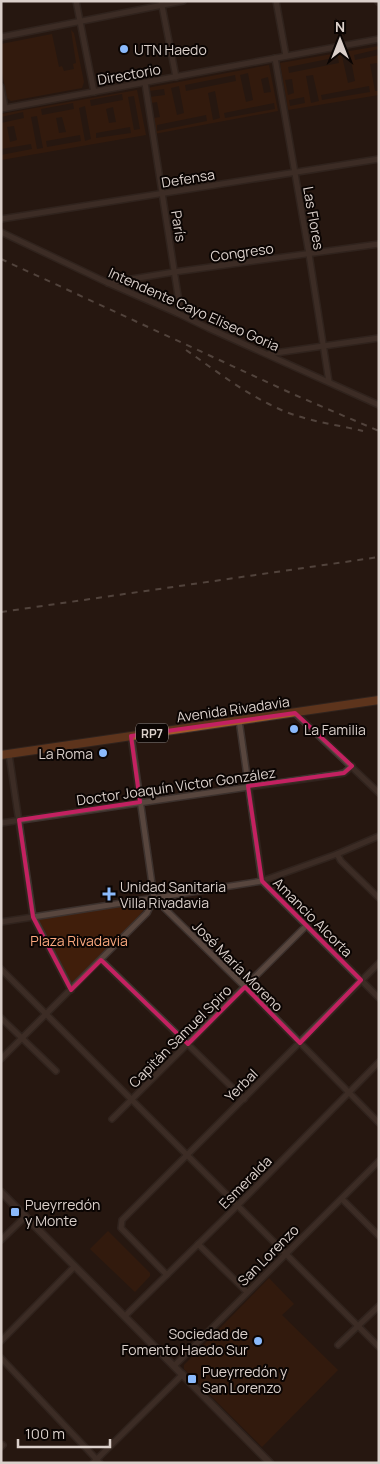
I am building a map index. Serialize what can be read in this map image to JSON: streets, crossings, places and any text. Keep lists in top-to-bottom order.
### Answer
{
  "streets": {
    "main road": ["Avenida Rivadavia", "RP7"],
    "street": [
      "Directorio",
      "Defensa",
      "Las Flores",
      "París",
      "Congreso",
      "Intendente Cayo Eliseo Goria",
      "Doctor Joaquín Victor González",
      "Amancio Alcorta",
      "José María Moreno",
      "Capitán Samuel Spiro",
      "Yerbal",
      "Esmeralda",
      "San Lorenzo"
    ]
  },
  "crossings": [
    ["Directorio", "Las Flores"],
    ["Directorio", "París"],
    ["Defensa", "Las Flores"],
    ["Defensa", "París"],
    ["Las Flores", "Congreso"],
    ["Las Flores", "Intendente Cayo Eliseo Goria"],
    ["París", "Congreso"],
    ["París", "Intendente Cayo Eliseo Goria"],
    ["Congreso", "Intendente Cayo Eliseo Goria"],
    ["Avenida Rivadavia", "Amancio Alcorta"],
    ["Doctor Joaquín Victor González", "Amancio Alcorta"],
    ["Amancio Alcorta", "Capitán Samuel Spiro"],
    ["Amancio Alcorta", "Yerbal"],
    ["José María Moreno", "Capitán Samuel Spiro"],
    ["José María Moreno", "Yerbal"],
    ["José María Moreno", "Esmeralda"],
    ["Yerbal", "Esmeralda"]
  ],
  "parks": ["Plaza Rivadavia"],
  "places": {
    "other": [
      "UTN Haedo",
      "La Familia",
      "La Roma",
      "Sociedad de Fomento Haedo Sur"
    ],
    "health": ["Unidad Sanitaria Villa Rivadavia"],
    "transit": ["Pueyrredón y Monte", "Pueyrredón y San Lorenzo"]
  },
  "scale_bar": "100 m",
  "north": "top"
}
